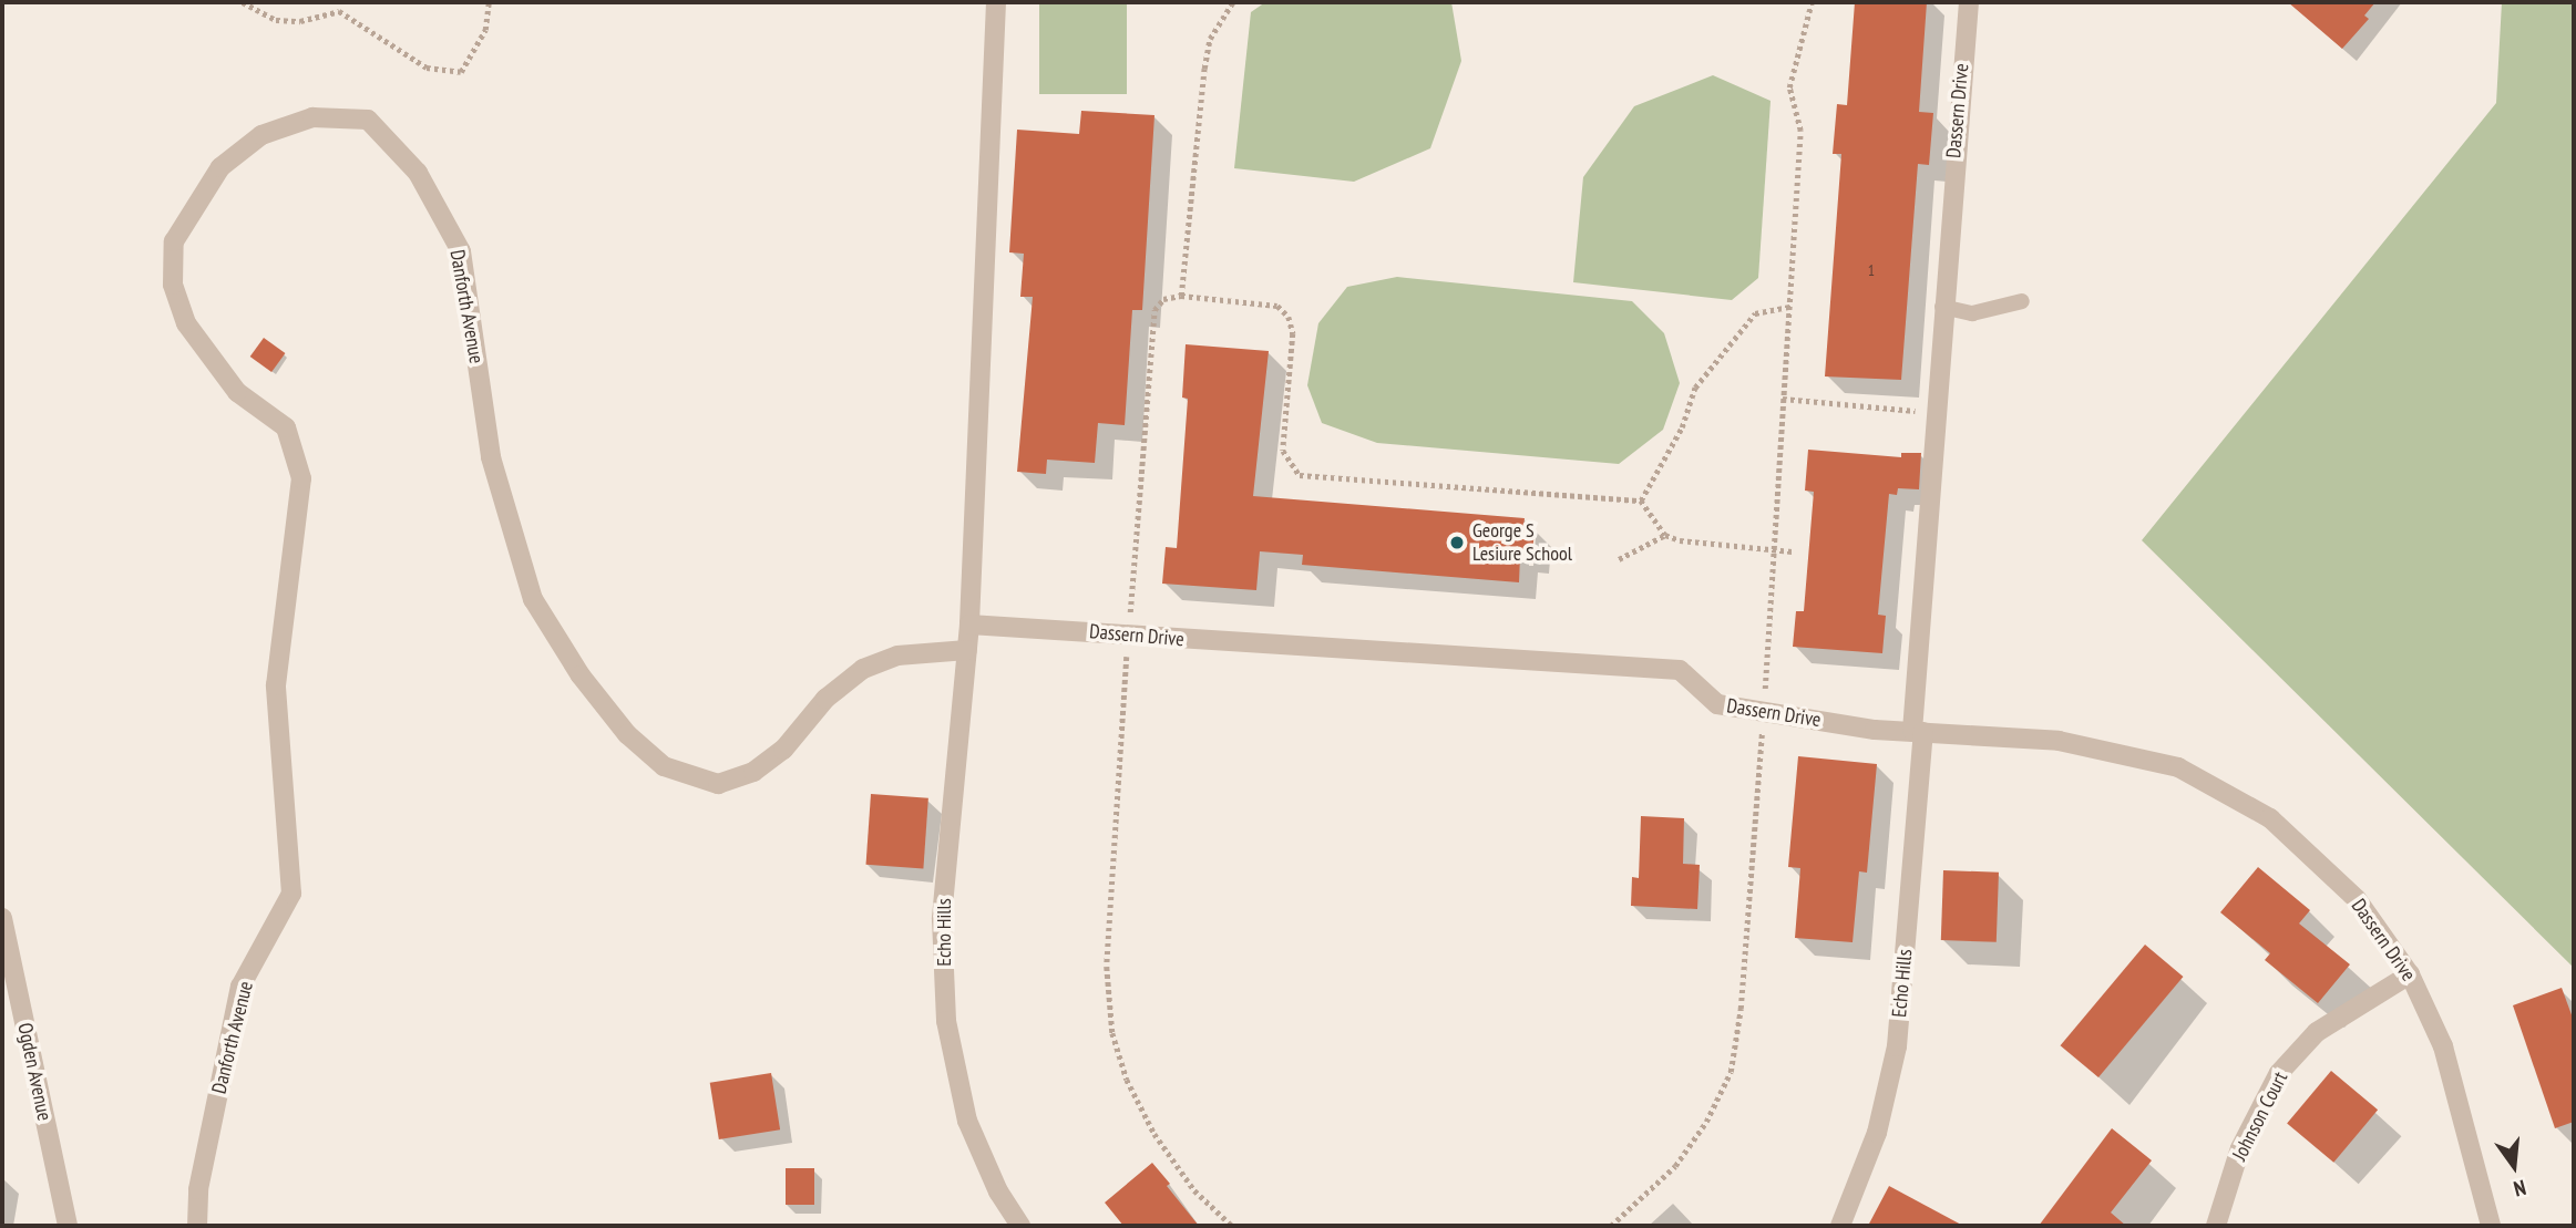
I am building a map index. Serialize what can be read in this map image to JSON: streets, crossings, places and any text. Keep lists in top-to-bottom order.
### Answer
{
  "streets": {
    "street": [
      "Dassern Drive",
      "Danforth Avenue",
      "Echo Hills",
      "Ogden Avenue",
      "Johnson Court"
    ]
  },
  "crossings": [
    ["Dassern Drive", "Echo Hills"],
    ["Dassern Drive", "Johnson Court"],
    ["Danforth Avenue", "Echo Hills"]
  ],
  "places": ["George S Lesiure School"],
  "house_numbers": ["1"],
  "north": "bottom"
}
